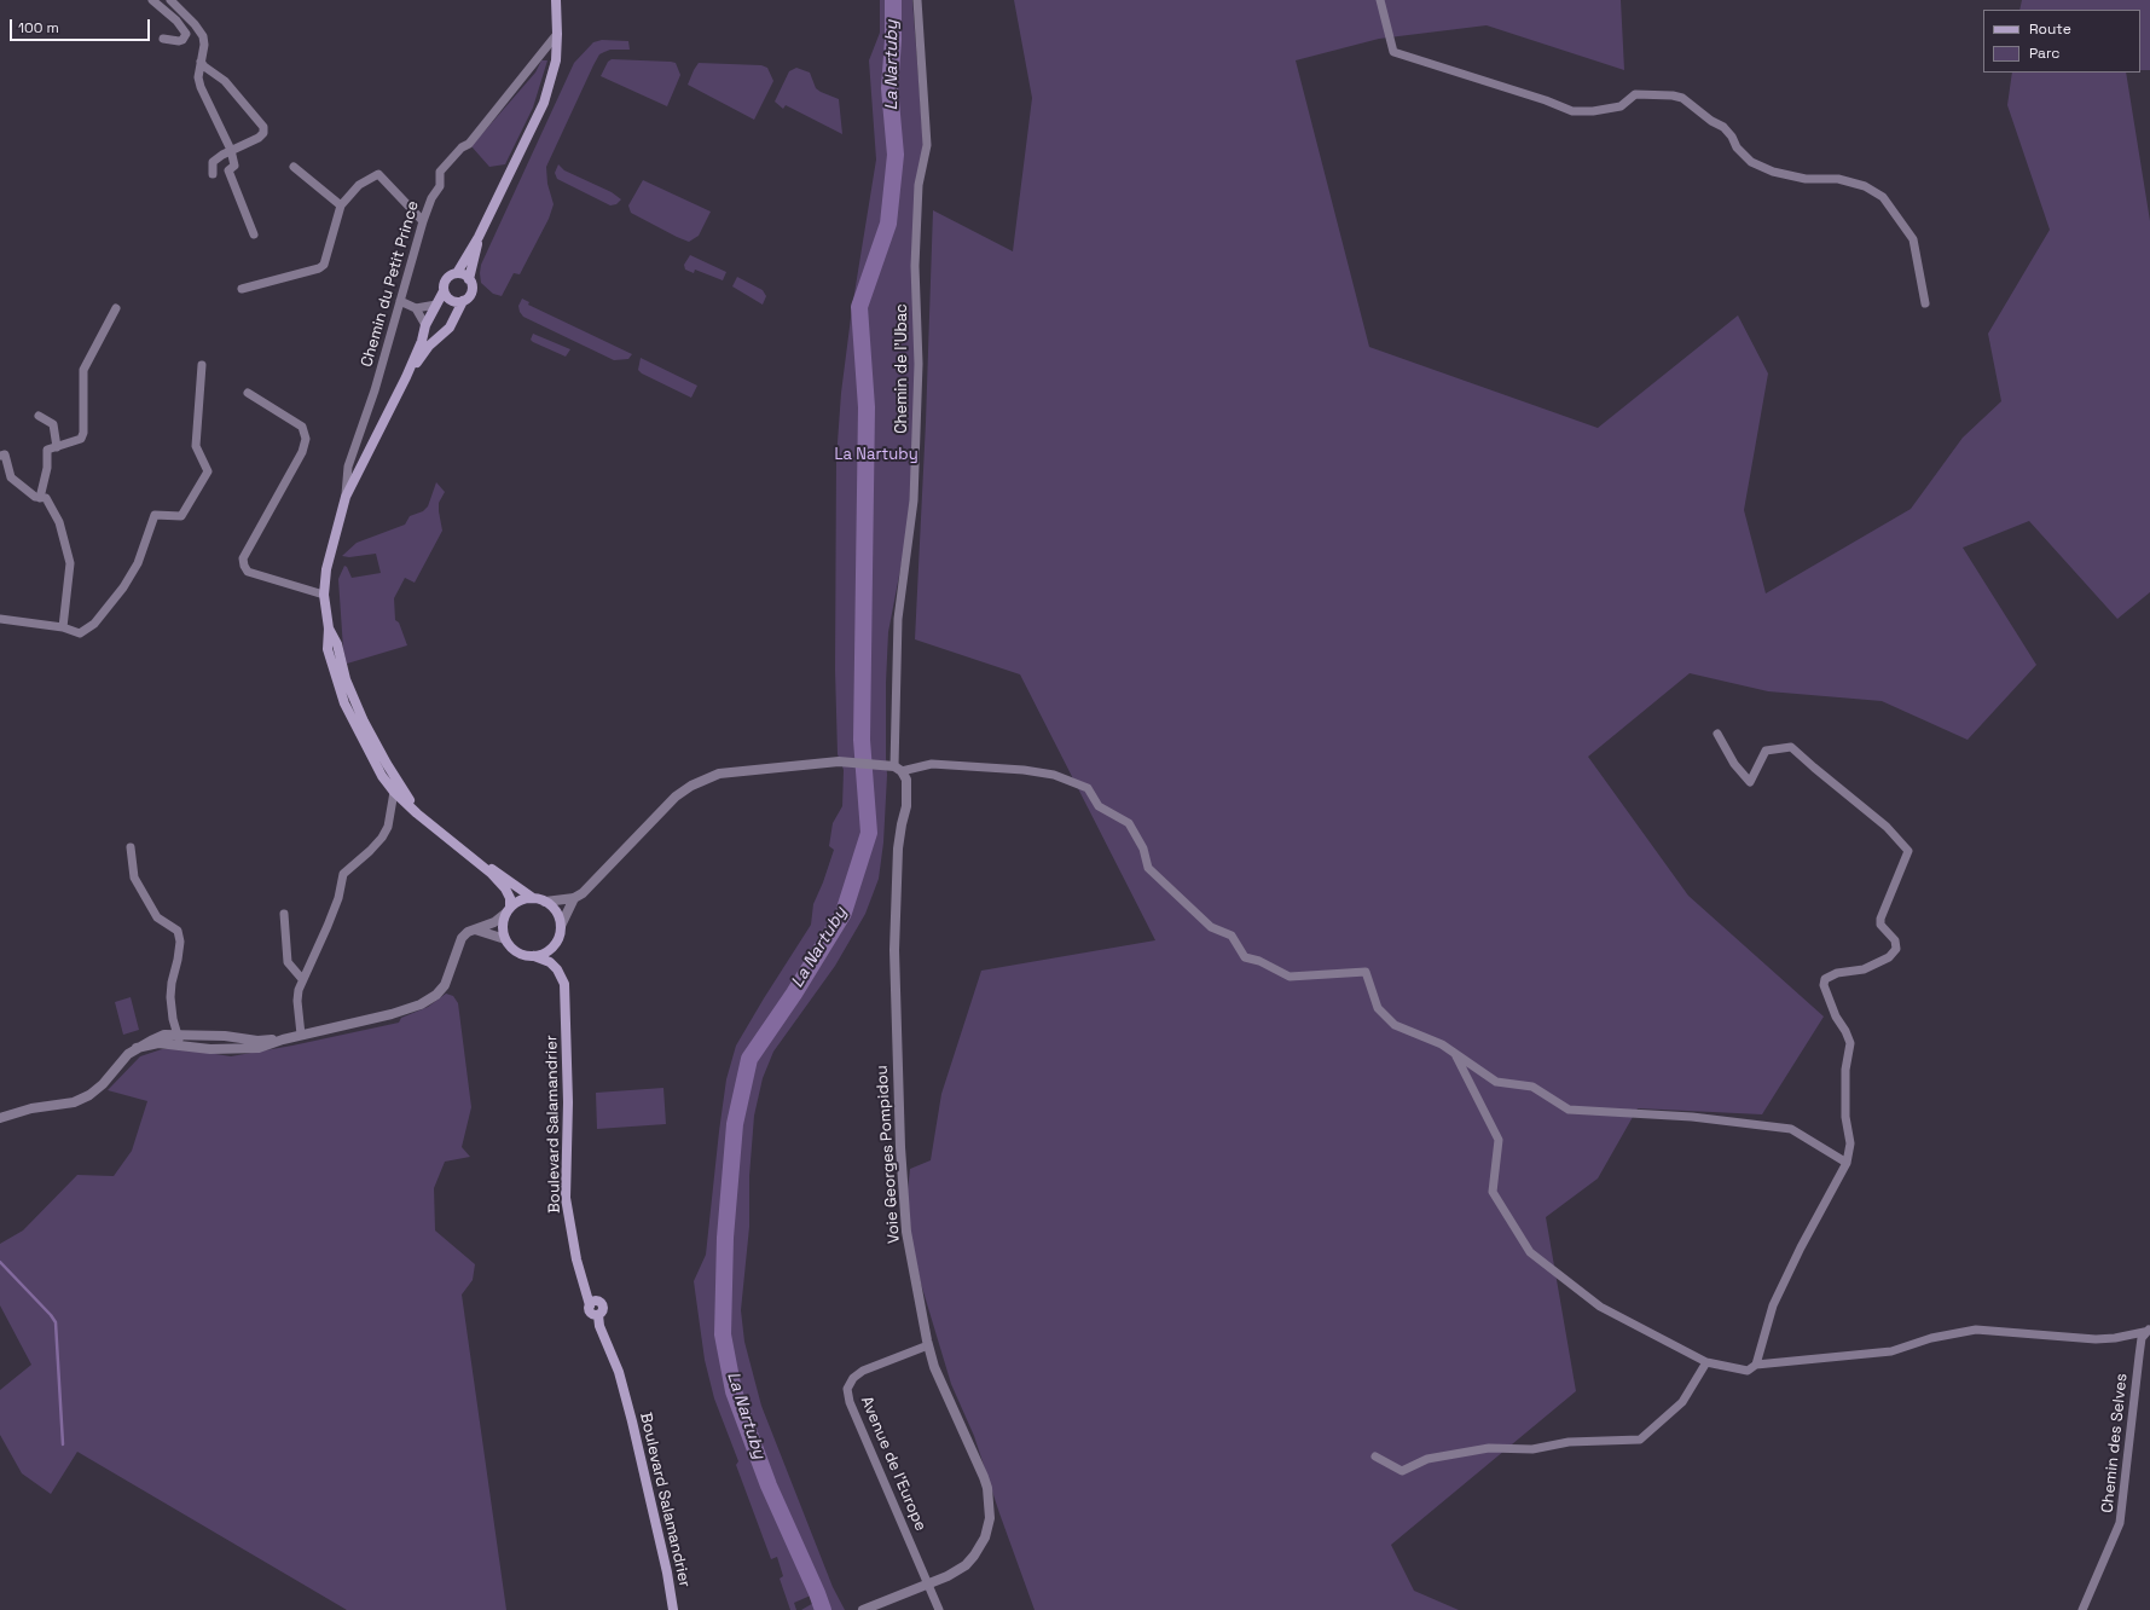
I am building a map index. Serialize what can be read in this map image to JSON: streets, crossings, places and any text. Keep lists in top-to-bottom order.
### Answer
{
  "streets": {
    "main road": ["Boulevard Salamandrier"],
    "street": [
      "Chemin du Petit Prince",
      "Chemin de l'Ubac",
      "Voie Georges Pompidou",
      "Chemin des Selves",
      "Avenue de l'Europe"
    ]
  },
  "crossings": [
    ["Chemin de l'Ubac", "Voie Georges Pompidou"],
    ["Voie Georges Pompidou", "Avenue de l'Europe"]
  ],
  "water": ["La Nartuby"],
  "parks": ["La Nartuby"],
  "legend": ["Route", "Parc"],
  "scale_bar": "100 m"
}
